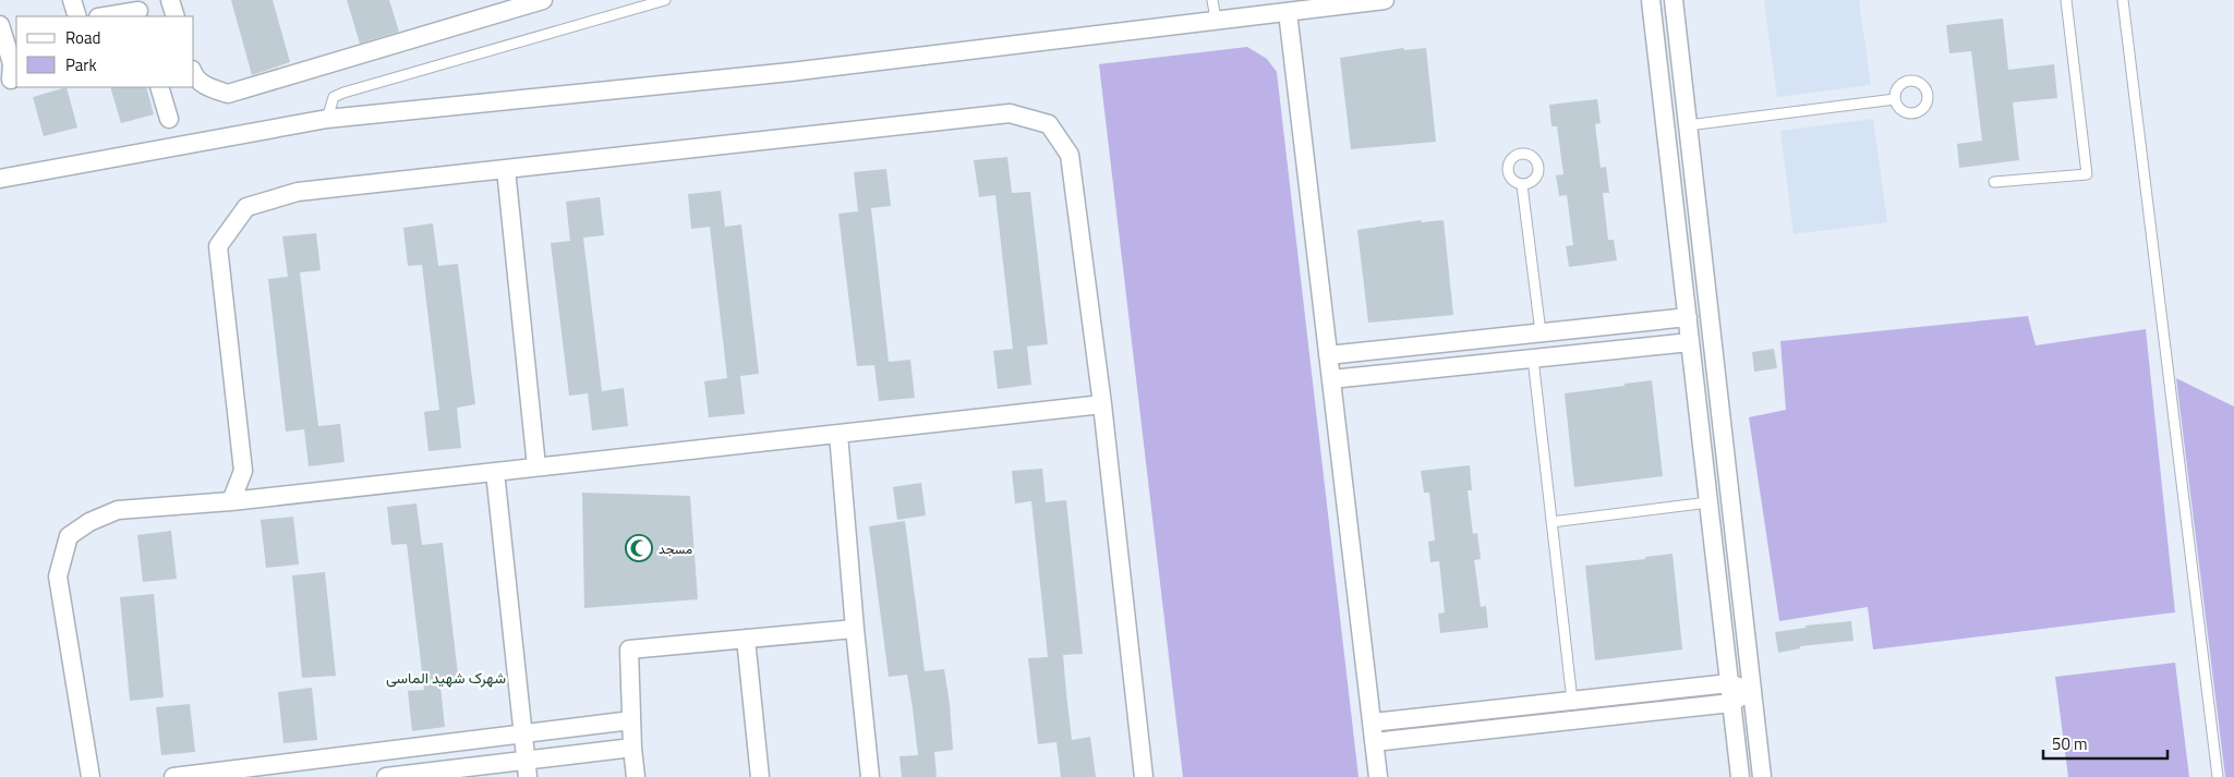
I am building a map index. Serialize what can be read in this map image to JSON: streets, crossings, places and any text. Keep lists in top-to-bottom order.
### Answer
{
  "districts": ["شهرک شهید الماسی"],
  "places": {
    "mosque": ["مسجد"]
  },
  "legend": ["Road", "Park"],
  "scale_bar": "50 m"
}
